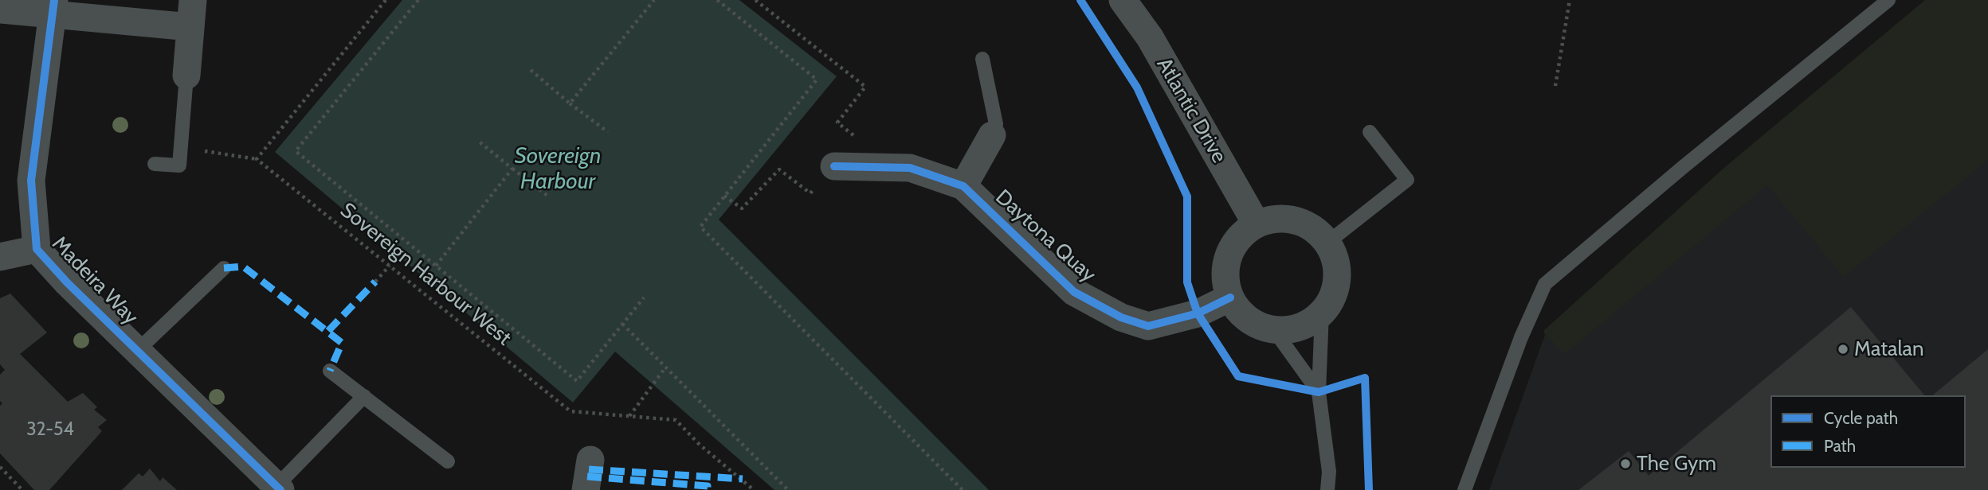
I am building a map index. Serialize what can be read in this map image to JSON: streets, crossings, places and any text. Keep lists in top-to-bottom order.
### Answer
{
  "streets": {
    "street": ["Atlantic Drive", "Daytona Quay", "Madeira Way"],
    "path": ["Sovereign Harbour West"]
  },
  "crossings": [
    ["Atlantic Drive", "Daytona Quay"]
  ],
  "water": ["Sovereign Harbour"],
  "places": ["Matalan", "The Gym"],
  "house_numbers": ["32-54"],
  "legend": ["Cycle path", "Path"]
}
